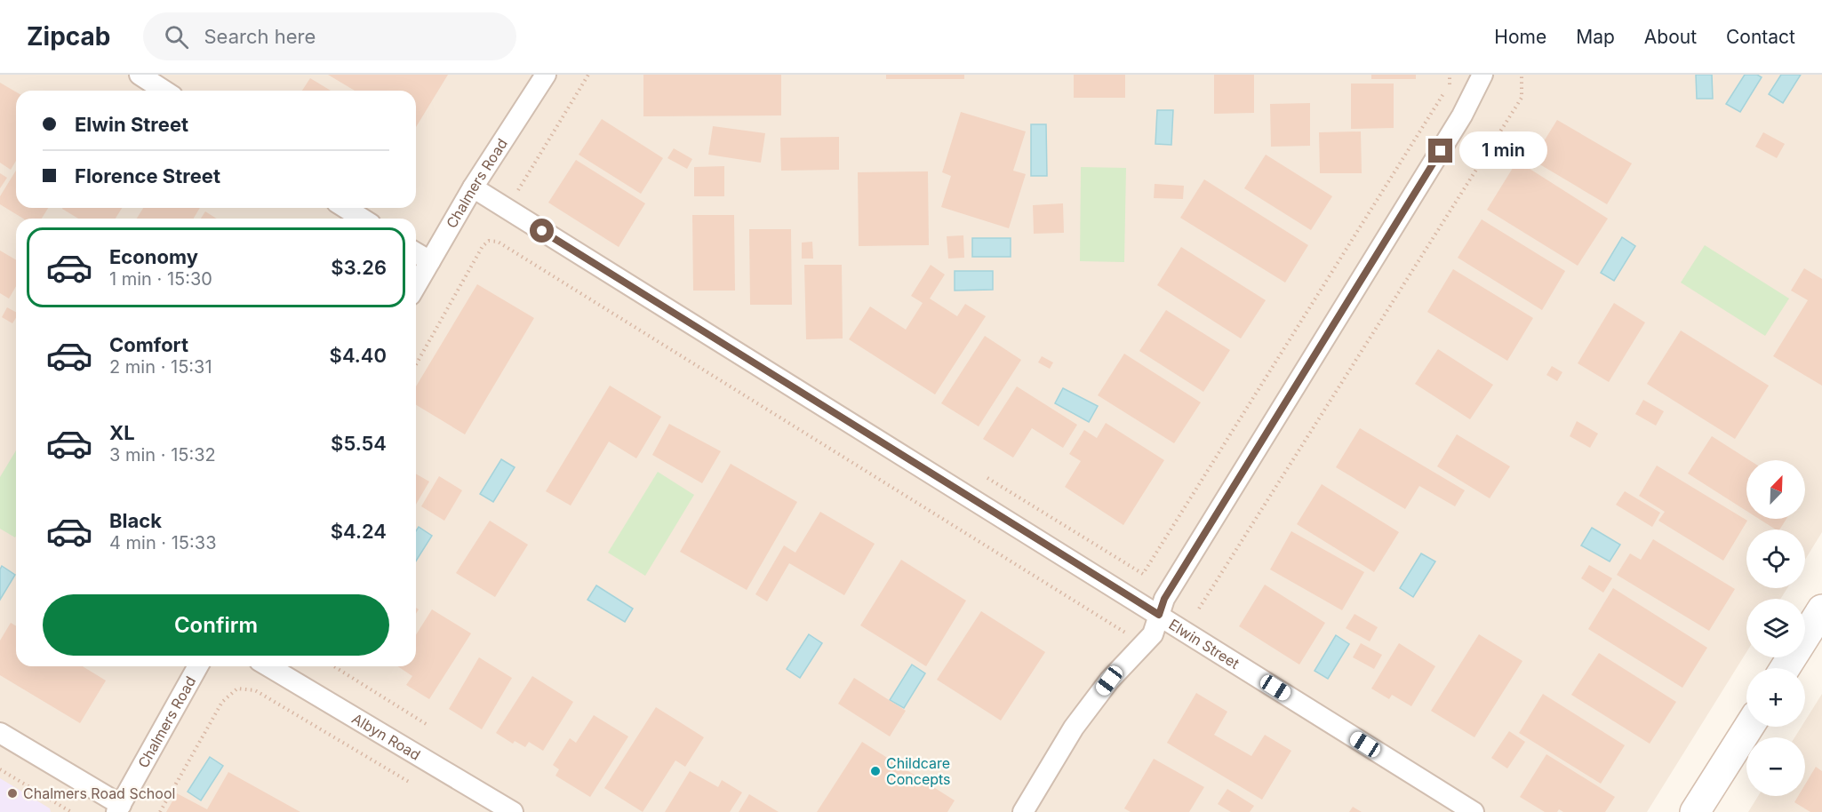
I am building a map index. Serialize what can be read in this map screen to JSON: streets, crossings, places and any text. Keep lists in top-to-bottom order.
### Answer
{
  "streets": {
    "street": ["Chalmers Road", "Elwin Street", "Albyn Road"]
  },
  "crossings": [
    ["Chalmers Road", "Elwin Street"]
  ],
  "places": ["Childcare Concepts", "Chalmers Road School"],
  "north": "top right",
  "page": {
    "header": "Zipcab",
    "search": "Search here",
    "nav": [
      "Home",
      "Map",
      "About",
      "Contact"
    ],
    "banner": ["Elwin Street", "Florence Street"],
    "bubble": "1 min",
    "list": [
      {
        "name": "Economy",
        "note": "1 min · 15:30",
        "value": "$3.26"
      },
      {
        "name": "Comfort",
        "note": "2 min · 15:31",
        "value": "$4.40"
      },
      {
        "name": "XL",
        "note": "3 min · 15:32",
        "value": "$5.54"
      },
      {
        "name": "Black",
        "note": "4 min · 15:33",
        "value": "$4.24"
      }
    ],
    "map_buttons": ["+", "−"],
    "buttons": "Confirm"
  }
}
